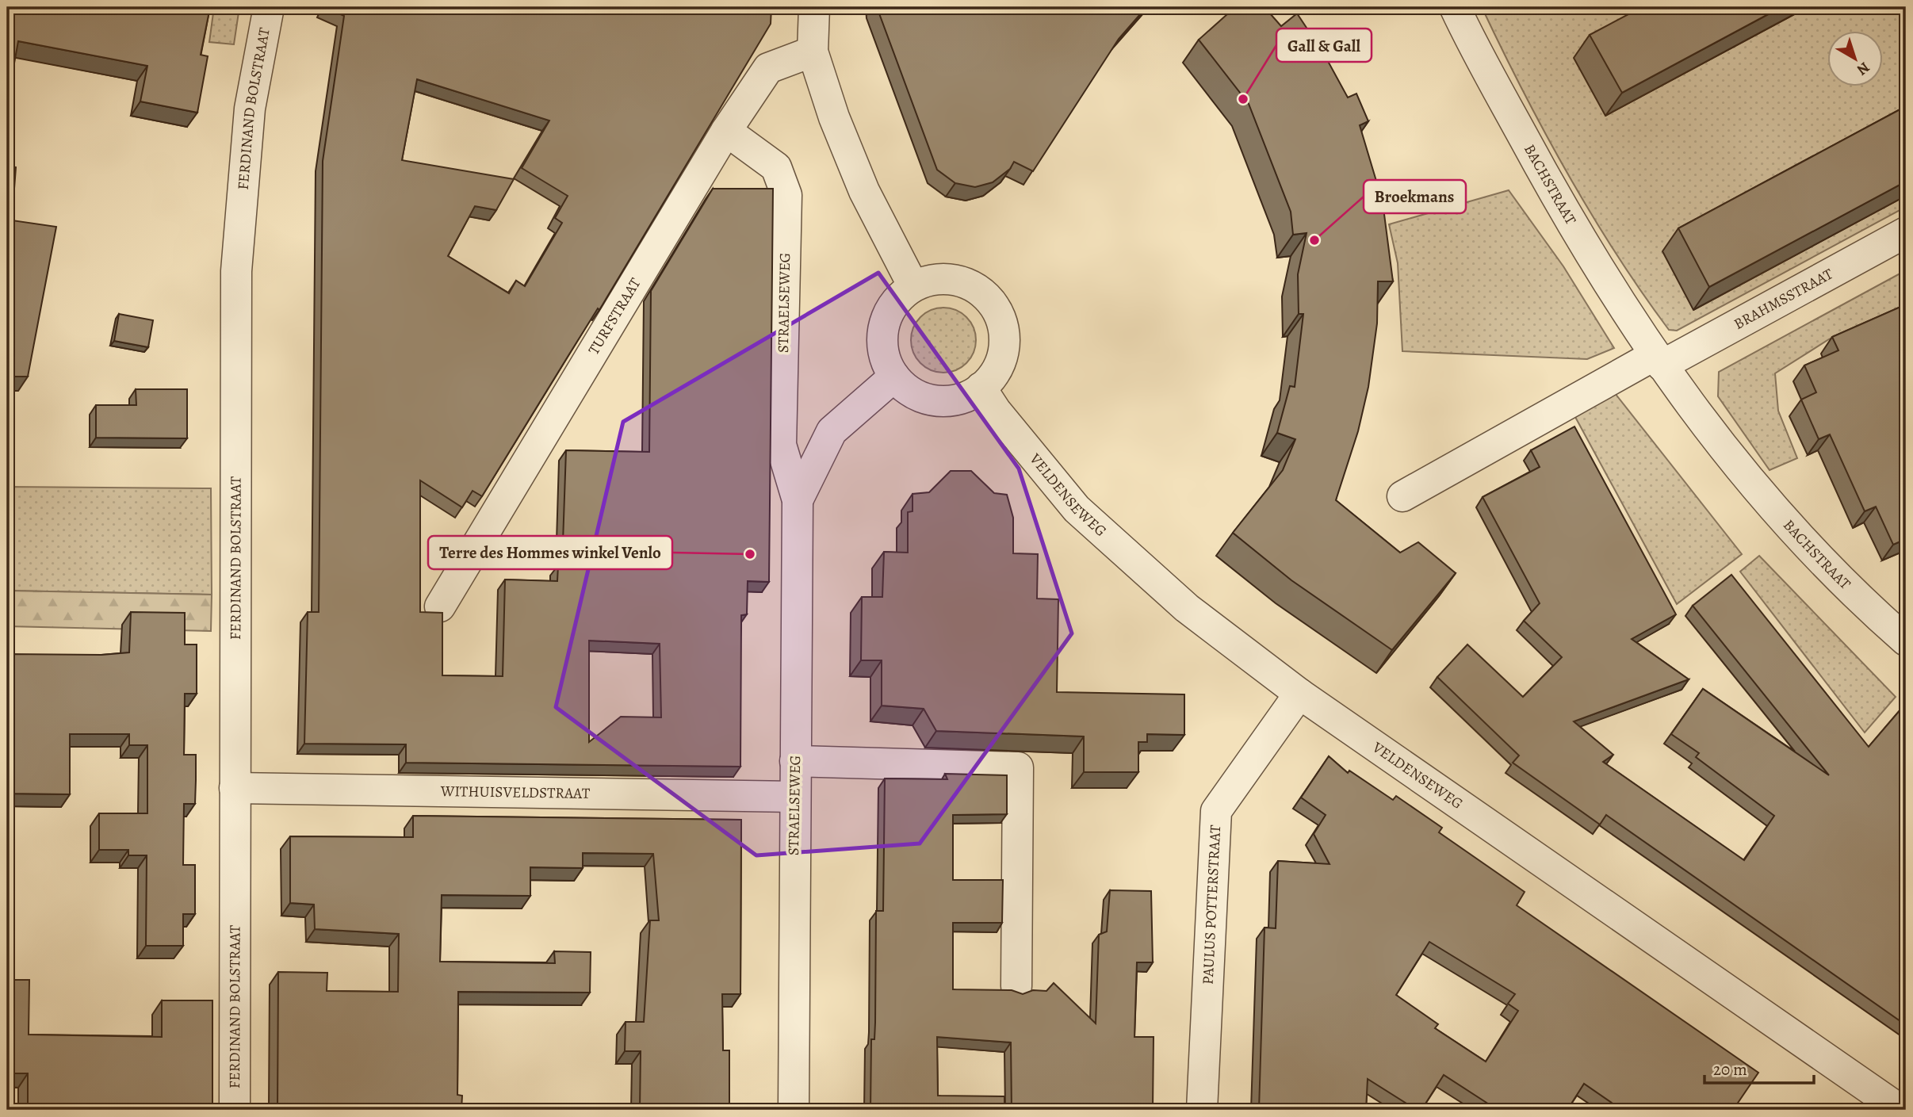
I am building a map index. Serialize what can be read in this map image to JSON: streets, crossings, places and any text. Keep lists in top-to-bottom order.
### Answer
{
  "streets": {
    "street": [
      "FERDINAND BOLSTRAAT",
      "BACHSTRAAT",
      "BRAHMSSTRAAT",
      "STRAELSEWEG",
      "TURFSTRAAT",
      "VELDENSEWEG",
      "WITHUISVELDSTRAAT",
      "PAULUS POTTERSTRAAT"
    ]
  },
  "crossings": [
    ["FERDINAND BOLSTRAAT", "WITHUISVELDSTRAAT"],
    ["BACHSTRAAT", "BRAHMSSTRAAT"],
    ["STRAELSEWEG", "TURFSTRAAT"],
    ["STRAELSEWEG", "VELDENSEWEG"],
    ["STRAELSEWEG", "WITHUISVELDSTRAAT"],
    ["VELDENSEWEG", "PAULUS POTTERSTRAAT"]
  ],
  "places": ["Gall & Gall", "Broekmans", "Terre des Hommes winkel Venlo"],
  "scale_bar": "20 m",
  "north": "bottom right"
}
